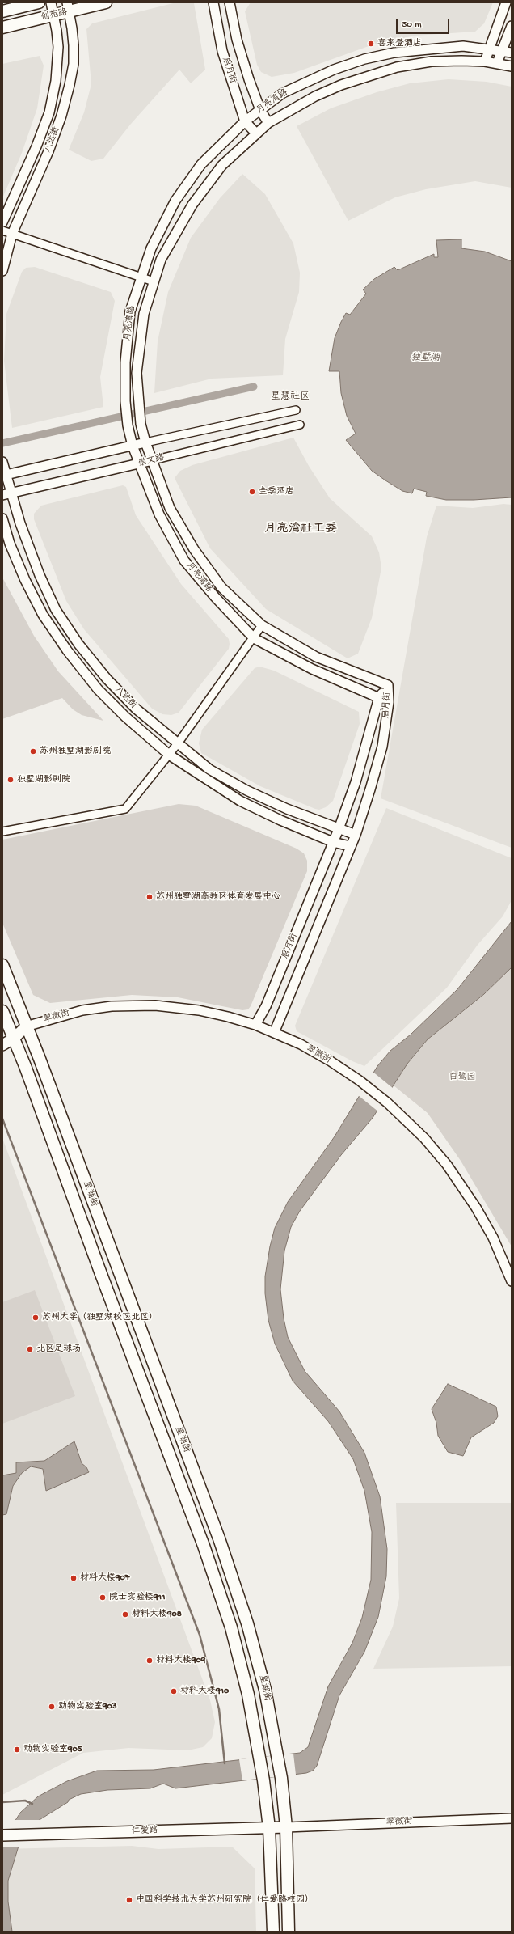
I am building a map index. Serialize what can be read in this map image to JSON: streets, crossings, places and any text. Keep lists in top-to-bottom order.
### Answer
{
  "streets": {
    "main road": ["创苑路", "星湖街", "仁爱路"],
    "street": [
      "启月街",
      "月亮湾路",
      "八达街",
      "崇文路",
      "翠微街"
    ]
  },
  "crossings": [
    ["创苑路", "八达街"],
    ["启月街", "月亮湾路"],
    ["启月街", "八达街"],
    ["启月街", "翠微街"],
    ["月亮湾路", "崇文路"],
    ["八达街", "崇文路"],
    ["翠微街", "星湖街"],
    ["翠微街", "仁爱路"],
    ["星湖街", "仁爱路"]
  ],
  "districts": ["星慧社区", "月亮湾社工委"],
  "water": ["独墅湖"],
  "parks": ["白鹭园"],
  "places": [
    "喜来登酒店",
    "全季酒店",
    "苏州独墅湖影剧院",
    "独墅湖影剧院",
    "苏州独墅湖高教区体育发展中心",
    "苏州大学（独墅湖校区北区）",
    "北区足球场",
    "材料大楼907",
    "院士实验楼911",
    "材料大楼908",
    "材料大楼909",
    "材料大楼910",
    "动物实验室903",
    "动物实验室905",
    "中国科学技术大学苏州研究院（仁爱路校园）"
  ],
  "scale_bar": "50 m"
}
